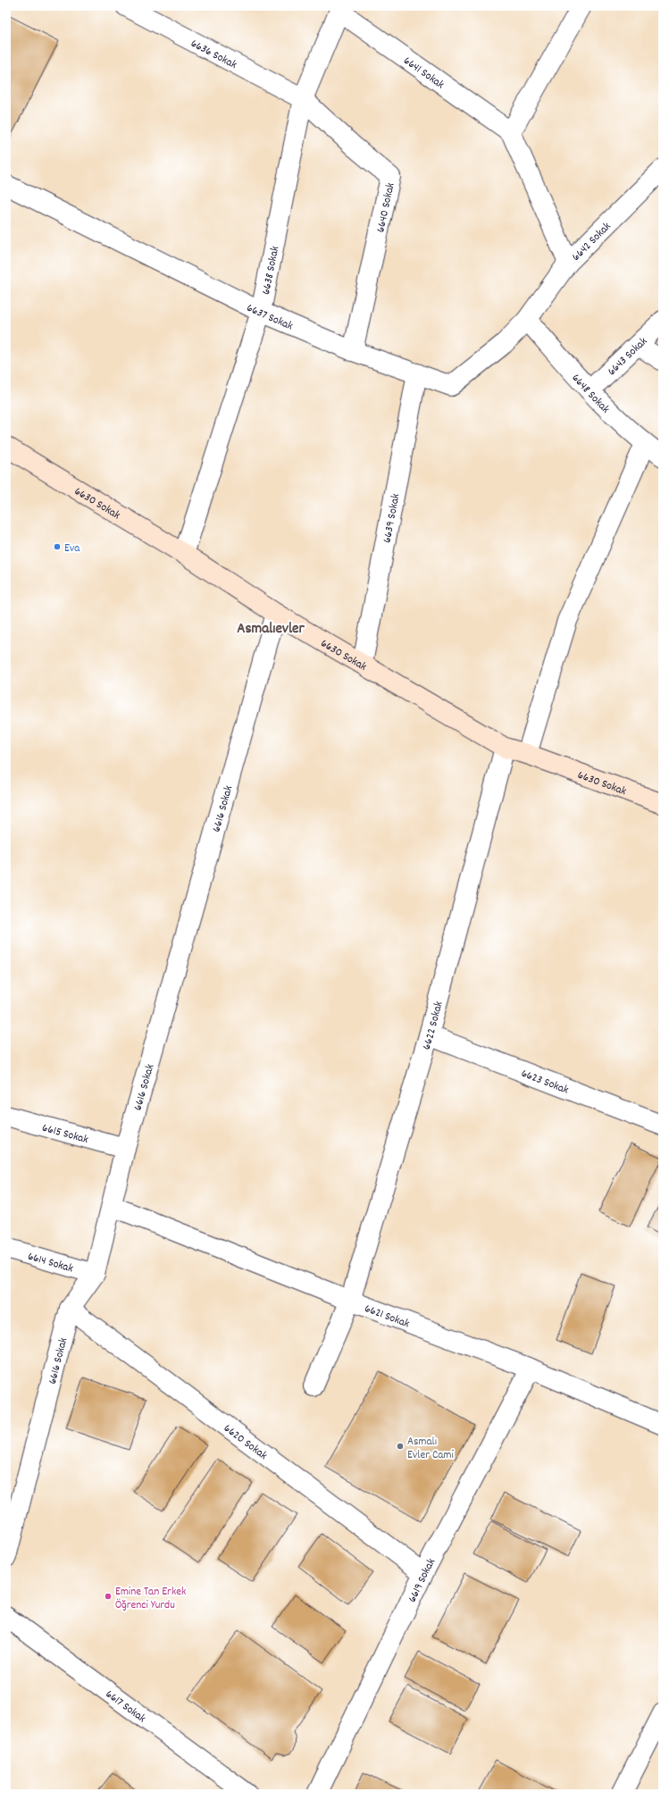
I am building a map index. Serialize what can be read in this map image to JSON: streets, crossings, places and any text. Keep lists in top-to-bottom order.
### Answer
{
  "streets": {
    "street": [
      "6636 Sokak",
      "6641 Sokak",
      "6640 Sokak",
      "6642 Sokak",
      "6638 Sokak",
      "6637 Sokak",
      "6643 Sokak",
      "6648 Sokak",
      "6630 Sokak",
      "6639 Sokak",
      "6616 Sokak",
      "6622 Sokak",
      "6623 Sokak",
      "6615 Sokak",
      "6614 Sokak",
      "6621 Sokak",
      "6620 Sokak",
      "6619 Sokak",
      "6617 Sokak"
    ]
  },
  "crossings": [
    ["6636 Sokak", "6640 Sokak"],
    ["6636 Sokak", "6638 Sokak"],
    ["6641 Sokak", "6638 Sokak"],
    ["6640 Sokak", "6638 Sokak"],
    ["6640 Sokak", "6637 Sokak"],
    ["6642 Sokak", "6637 Sokak"],
    ["6642 Sokak", "6648 Sokak"],
    ["6638 Sokak", "6637 Sokak"],
    ["6638 Sokak", "6630 Sokak"],
    ["6637 Sokak", "6648 Sokak"],
    ["6637 Sokak", "6639 Sokak"],
    ["6643 Sokak", "6648 Sokak"],
    ["6630 Sokak", "6639 Sokak"],
    ["6630 Sokak", "6616 Sokak"],
    ["6630 Sokak", "6622 Sokak"],
    ["6616 Sokak", "6615 Sokak"],
    ["6616 Sokak", "6614 Sokak"],
    ["6616 Sokak", "6621 Sokak"],
    ["6616 Sokak", "6620 Sokak"],
    ["6622 Sokak", "6623 Sokak"],
    ["6622 Sokak", "6621 Sokak"],
    ["6621 Sokak", "6619 Sokak"],
    ["6620 Sokak", "6619 Sokak"]
  ],
  "districts": ["Asmalıevler"],
  "places": ["Eva", "Asmalı Evler Cami", "Emine Tan Erkek Öğrenci Yurdu"]
}
